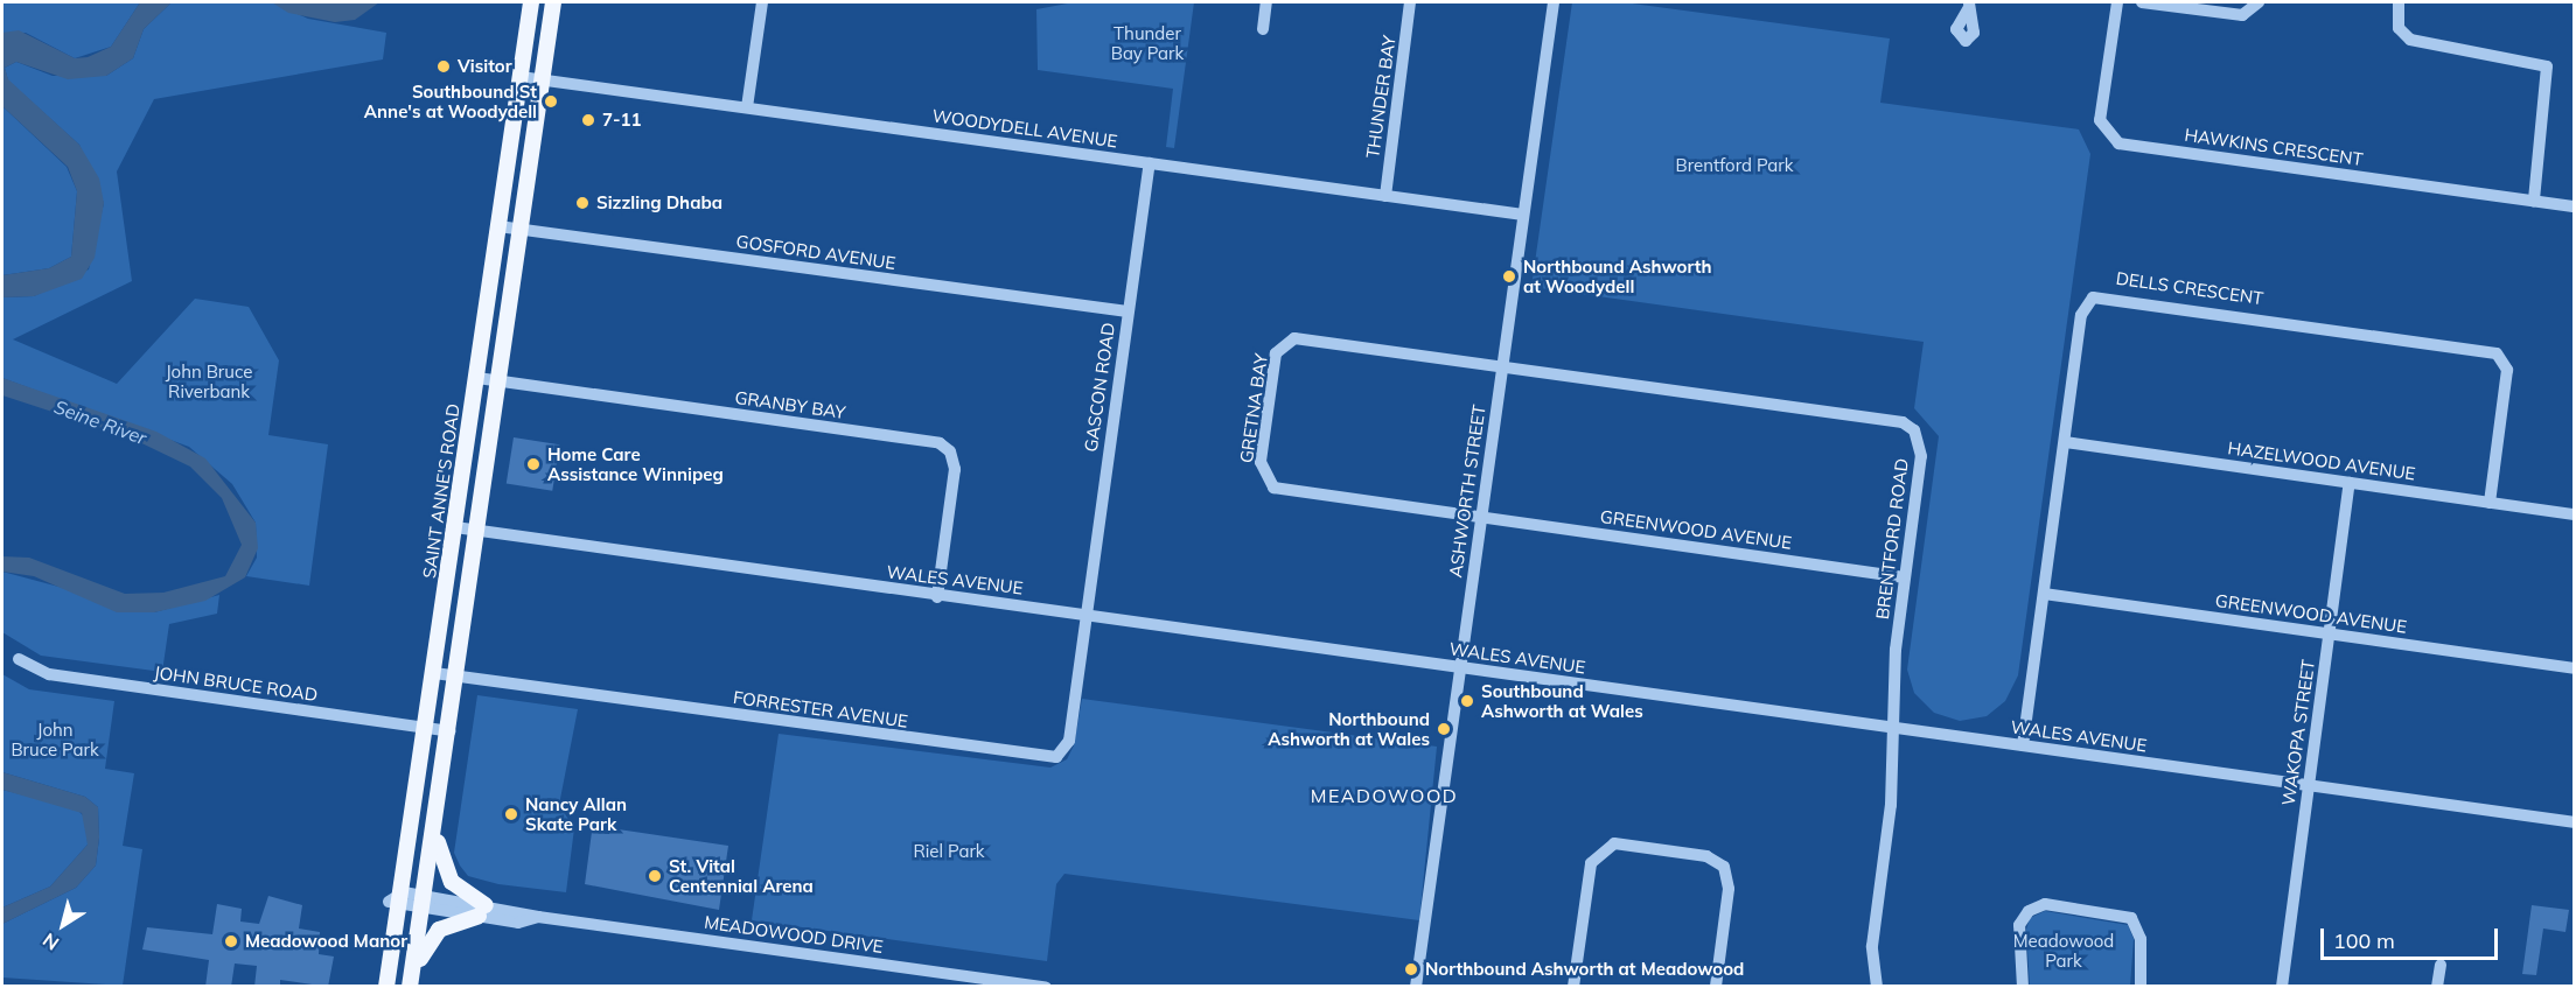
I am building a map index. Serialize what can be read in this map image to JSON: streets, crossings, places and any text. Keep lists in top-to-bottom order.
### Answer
{
  "streets": {
    "main road": ["SAINT ANNE'S ROAD"],
    "street": [
      "THUNDER BAY",
      "WOODYDELL AVENUE",
      "HAWKINS CRESCENT",
      "GOSFORD AVENUE",
      "DELLS CRESCENT",
      "GASCON ROAD",
      "GRANBY BAY",
      "GRETNA BAY",
      "HAZELWOOD AVENUE",
      "ASHWORTH STREET",
      "GREENWOOD AVENUE",
      "BRENTFORD ROAD",
      "WALES AVENUE",
      "JOHN BRUCE ROAD",
      "FORRESTER AVENUE",
      "WAKOPA STREET",
      "MEADOWOOD DRIVE"
    ]
  },
  "crossings": [
    ["THUNDER BAY", "WOODYDELL AVENUE"],
    ["WOODYDELL AVENUE", "GASCON ROAD"],
    ["WOODYDELL AVENUE", "SAINT ANNE'S ROAD"],
    ["WOODYDELL AVENUE", "ASHWORTH STREET"],
    ["GOSFORD AVENUE", "GASCON ROAD"],
    ["GOSFORD AVENUE", "SAINT ANNE'S ROAD"],
    ["DELLS CRESCENT", "HAZELWOOD AVENUE"],
    ["DELLS CRESCENT", "GREENWOOD AVENUE"],
    ["DELLS CRESCENT", "WALES AVENUE"],
    ["GASCON ROAD", "WALES AVENUE"],
    ["GASCON ROAD", "FORRESTER AVENUE"],
    ["GRANBY BAY", "WALES AVENUE"],
    ["GRETNA BAY", "ASHWORTH STREET"],
    ["GRETNA BAY", "GREENWOOD AVENUE"],
    ["GRETNA BAY", "BRENTFORD ROAD"],
    ["HAZELWOOD AVENUE", "WAKOPA STREET"],
    ["SAINT ANNE'S ROAD", "WALES AVENUE"],
    ["SAINT ANNE'S ROAD", "JOHN BRUCE ROAD"],
    ["SAINT ANNE'S ROAD", "FORRESTER AVENUE"],
    ["SAINT ANNE'S ROAD", "MEADOWOOD DRIVE"],
    ["ASHWORTH STREET", "GREENWOOD AVENUE"],
    ["ASHWORTH STREET", "BRENTFORD ROAD"],
    ["ASHWORTH STREET", "WALES AVENUE"],
    ["GREENWOOD AVENUE", "BRENTFORD ROAD"],
    ["GREENWOOD AVENUE", "WAKOPA STREET"],
    ["BRENTFORD ROAD", "WALES AVENUE"],
    ["WALES AVENUE", "FORRESTER AVENUE"],
    ["WALES AVENUE", "WAKOPA STREET"]
  ],
  "districts": ["MEADOWOOD"],
  "water": ["Seine River"],
  "parks": [
    "Thunder Bay Park",
    "Brentford Park",
    "John Bruce Riverbank",
    "John Bruce Park",
    "Riel Park",
    "Meadowood Park"
  ],
  "places": [
    "Visitor",
    "Southbound St Anne's at Woodydell",
    "7-11",
    "Sizzling Dhaba",
    "Northbound Ashworth at Woodydell",
    "Home Care Assistance Winnipeg",
    "Southbound Ashworth at Wales",
    "Northbound Ashworth at Wales",
    "Nancy Allan Skate Park",
    "St. Vital Centennial Arena",
    "Meadowood Manor",
    "Northbound Ashworth at Meadowood"
  ],
  "scale_bar": "100 m",
  "north": "bottom left"
}
